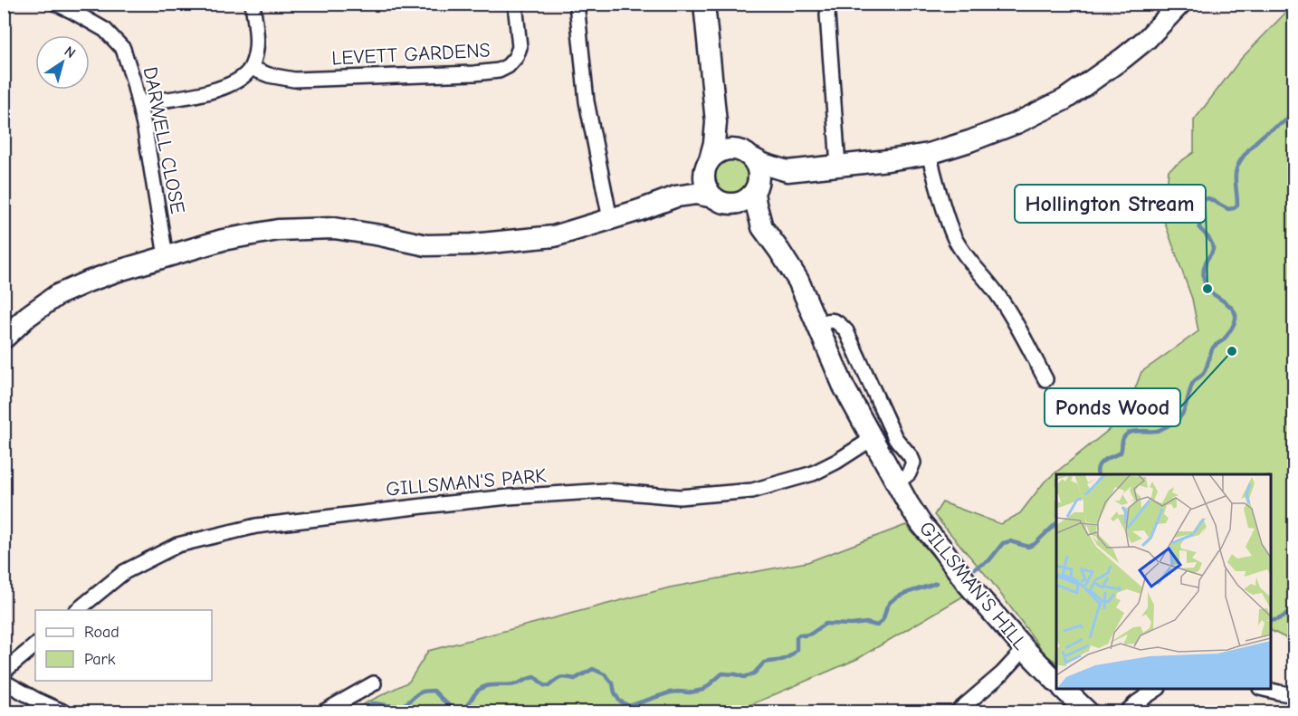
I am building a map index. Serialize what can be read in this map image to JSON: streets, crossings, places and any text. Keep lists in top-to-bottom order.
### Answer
{
  "streets": {
    "street": [
      "LEVETT GARDENS",
      "DARWELL CLOSE",
      "GILLSMAN'S PARK",
      "GILLSMAN'S HILL"
    ]
  },
  "crossings": [
    ["GILLSMAN'S PARK", "GILLSMAN'S HILL"]
  ],
  "places": ["Hollington Stream", "Ponds Wood"],
  "legend": ["Road", "Park"],
  "north": "top right"
}
